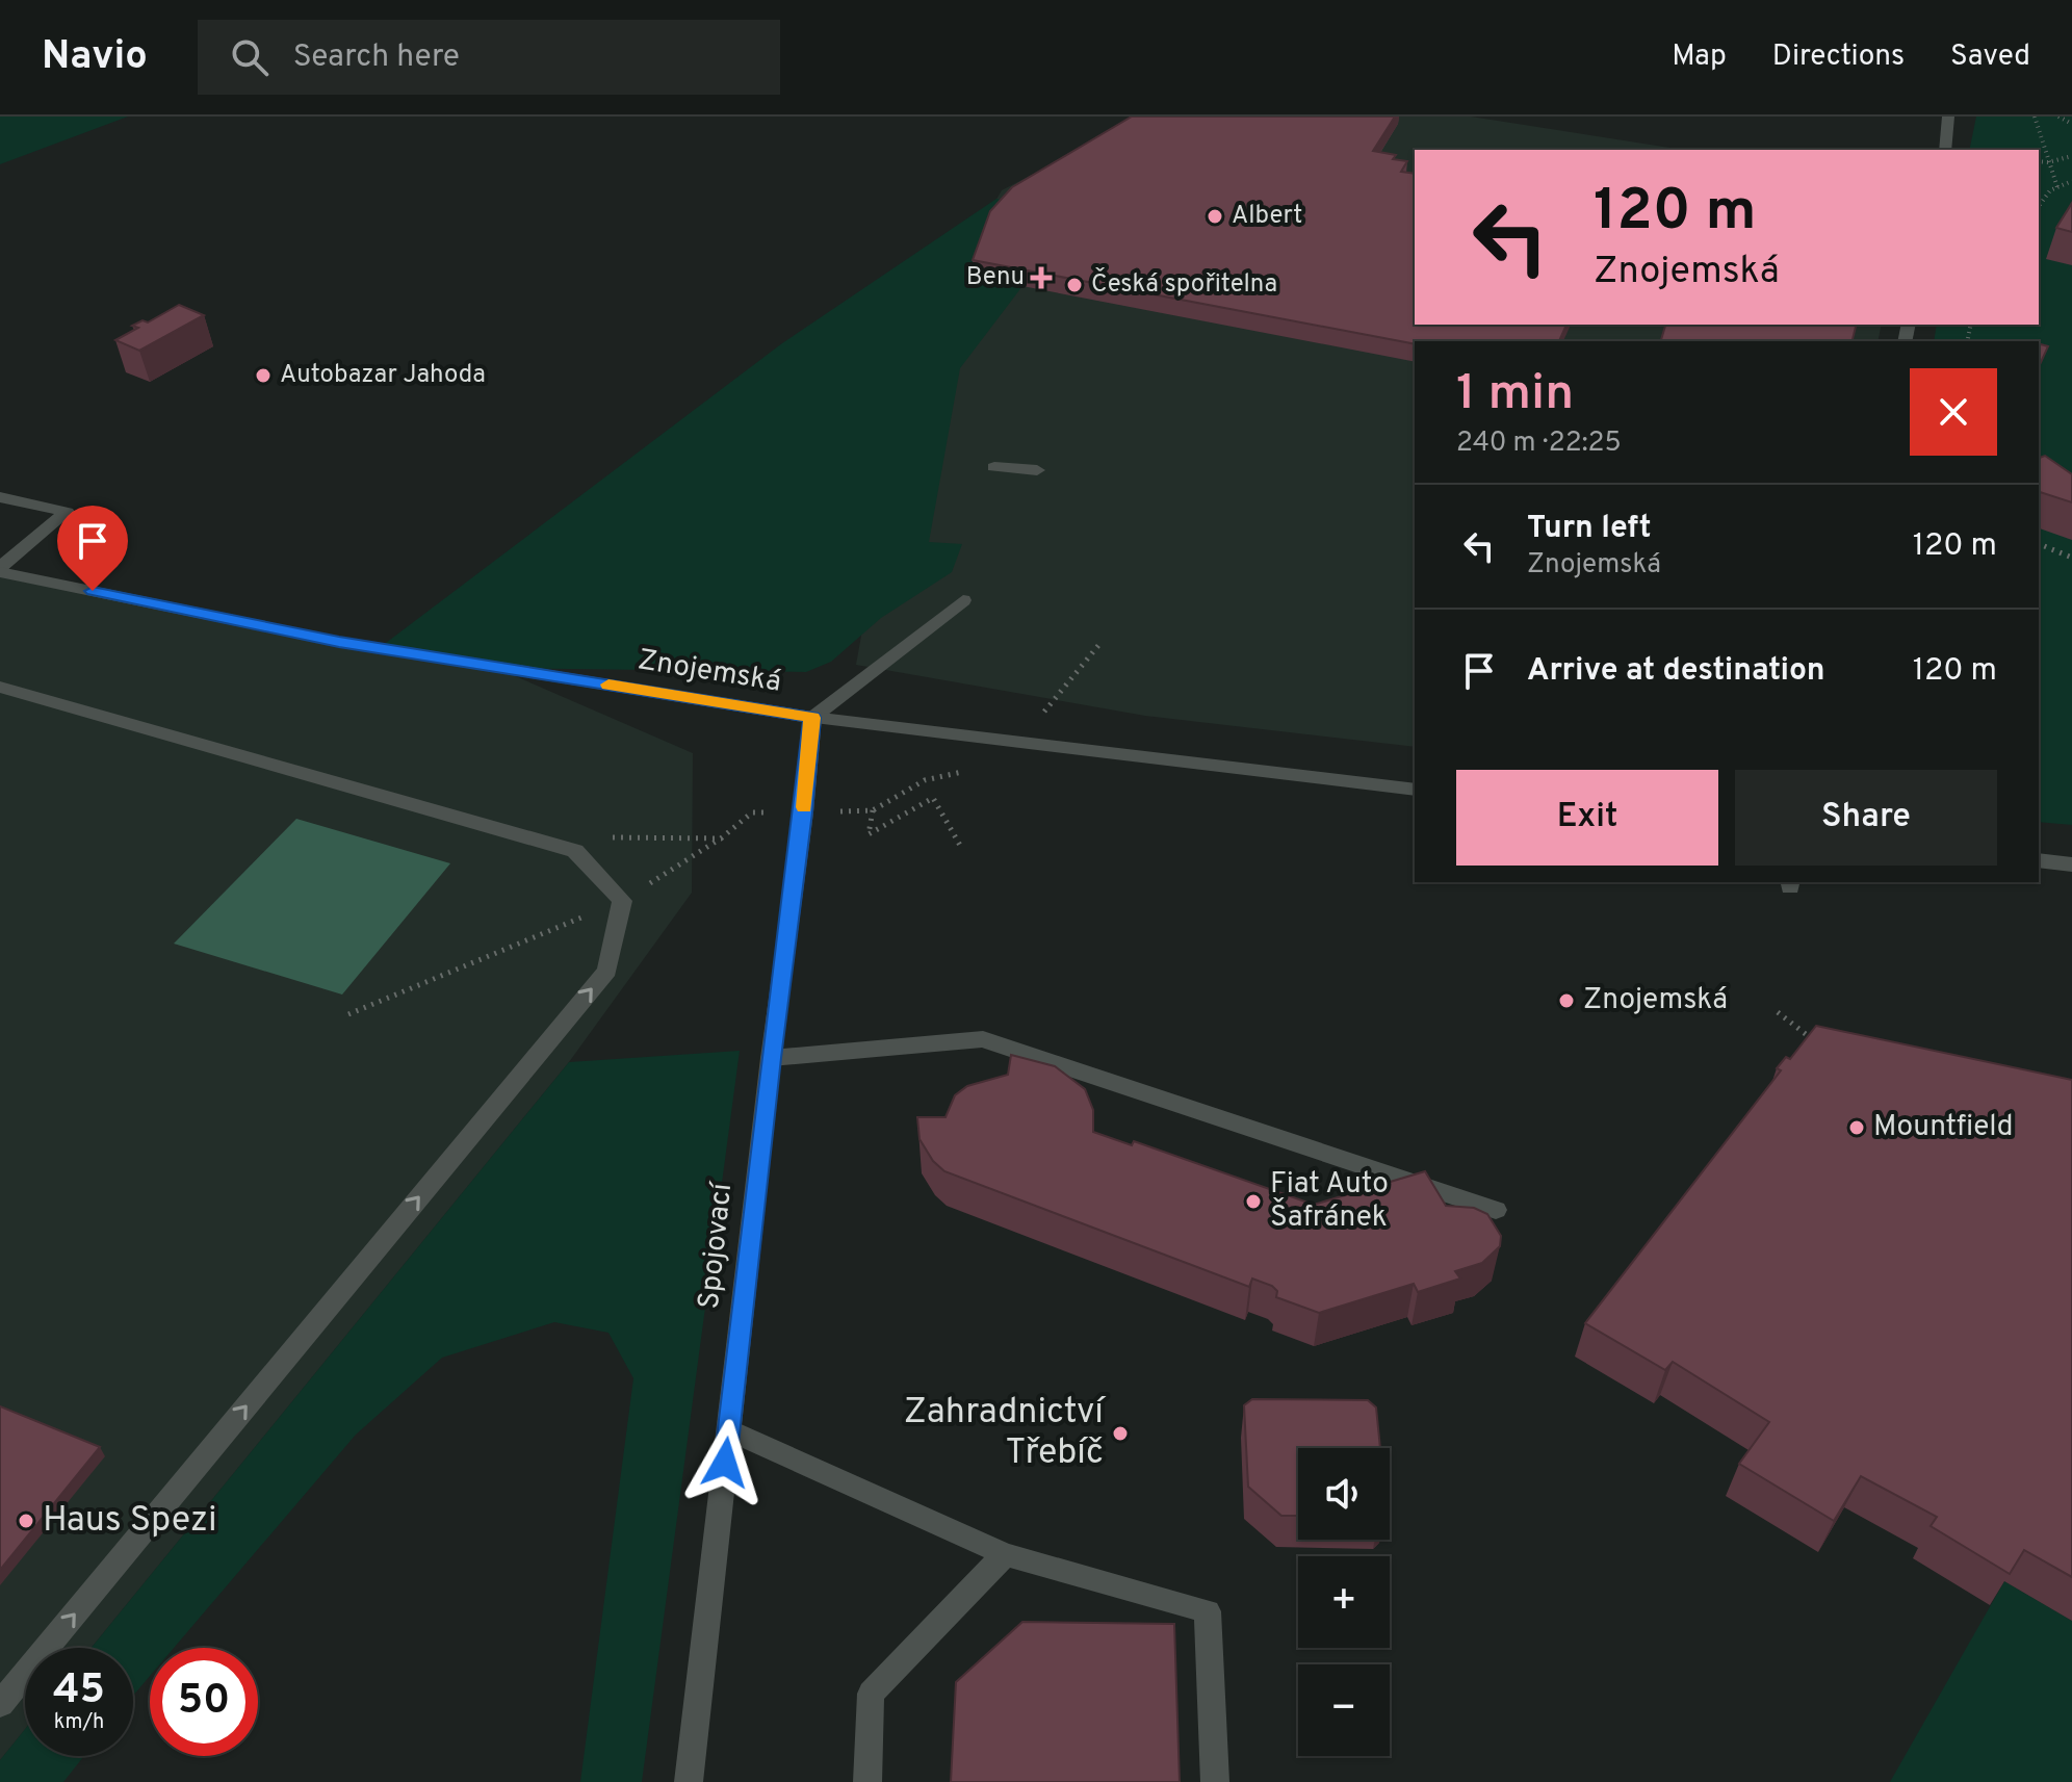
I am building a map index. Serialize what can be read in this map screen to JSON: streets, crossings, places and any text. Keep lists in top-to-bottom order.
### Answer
{
  "streets": {
    "main road": ["Znojemská", "Spojovací"]
  },
  "crossings": [
    ["Znojemská", "Spojovací"]
  ],
  "places": {
    "other": [
      "Albert",
      "Česká spořitelna",
      "Autobazar Jahoda",
      "Znojemská",
      "Mountfield",
      "Fiat Auto Šafránek",
      "Zahradnictví Třebíč",
      "Haus Spezi"
    ],
    "health": ["Benu"]
  },
  "page": {
    "header": "Navio",
    "search": "Search here",
    "nav": ["Map", "Directions", "Saved"],
    "turn": ["120 m", "Znojemská"],
    "heading": ["1 min", "240 m · 22:25"],
    "list": [
      {
        "name": "Turn left",
        "note": "Znojemská",
        "value": "120 m"
      },
      {
        "name": "Arrive at destination",
        "value": "120 m"
      }
    ],
    "buttons": ["Exit", "Share"],
    "map_buttons": ["+", "−"],
    "speed": "45 km/h",
    "limit": "50"
  }
}
